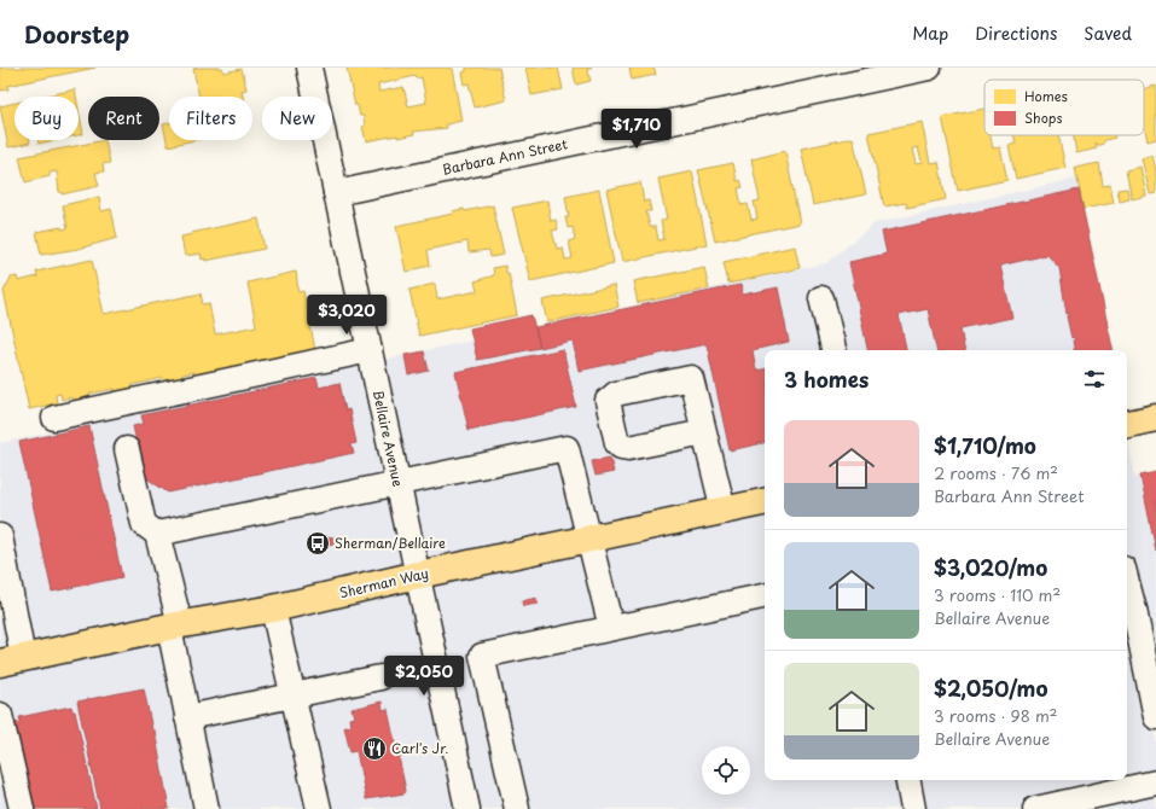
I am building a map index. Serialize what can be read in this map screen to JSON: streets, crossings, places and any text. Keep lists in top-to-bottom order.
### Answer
{
  "streets": {
    "main road": ["Sherman Way"],
    "street": ["Barbara Ann Street", "Bellaire Avenue"]
  },
  "crossings": [
    ["Barbara Ann Street", "Bellaire Avenue"],
    ["Bellaire Avenue", "Sherman Way"]
  ],
  "places": {
    "bus stop": ["Sherman/Bellaire"],
    "restaurant": ["Carl's Jr."]
  },
  "legend": ["Homes", "Shops"],
  "page": {
    "header": "Doorstep",
    "nav": ["Map", "Directions", "Saved"],
    "chip": [
      "Buy",
      "Rent",
      "Filters",
      "New"
    ],
    "price": ["$1,710", "$3,020", "$2,050"],
    "heading": "3 homes",
    "list": [
      {
        "name": "$1,710/mo",
        "note": "2 rooms · 76 m² · Barbara Ann Street"
      },
      {
        "name": "$3,020/mo",
        "note": "3 rooms · 110 m² · Bellaire Avenue"
      },
      {
        "name": "$2,050/mo",
        "note": "3 rooms · 98 m² · Bellaire Avenue"
      }
    ]
  }
}
